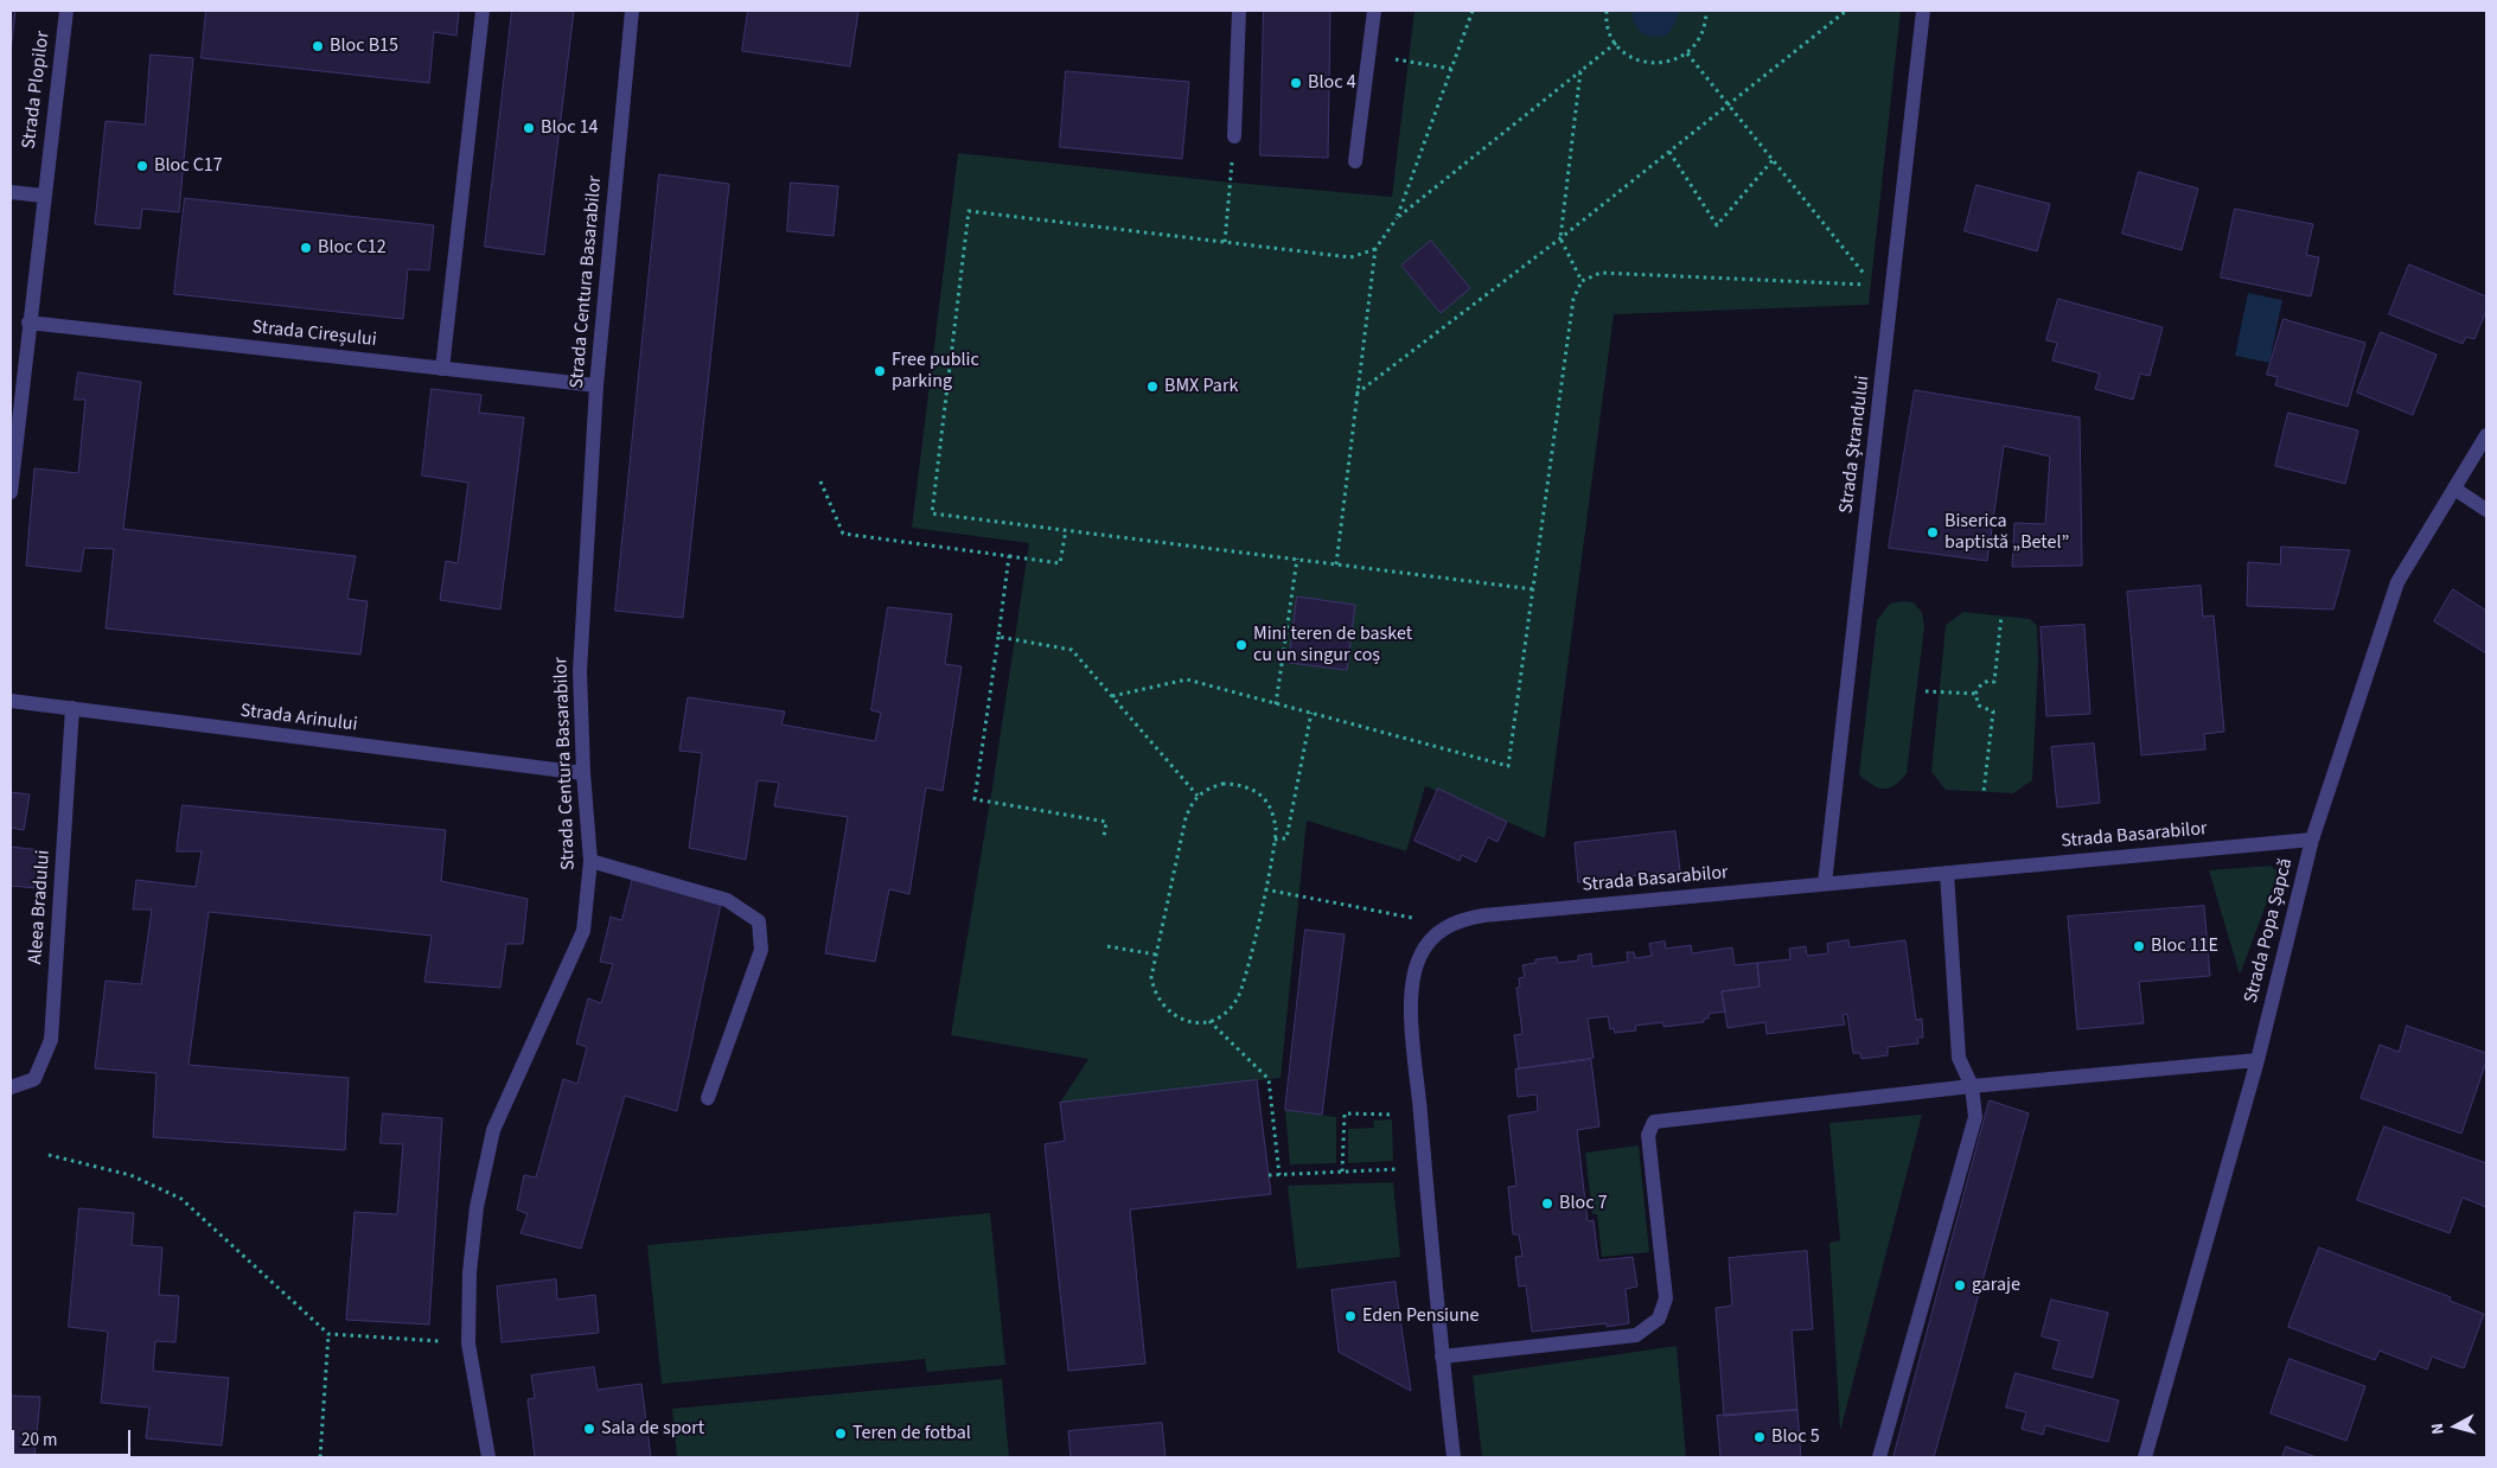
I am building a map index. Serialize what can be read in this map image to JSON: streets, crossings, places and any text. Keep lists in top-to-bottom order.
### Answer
{
  "streets": {
    "street": [
      "Strada Plopilor",
      "Strada Centura Basarabilor",
      "Strada Cireșului",
      "Strada Ștrandului",
      "Strada Arinului",
      "Strada Basarabilor",
      "Aleea Bradului",
      "Strada Popa Șapcă"
    ]
  },
  "crossings": [
    ["Strada Plopilor", "Strada Cireșului"],
    ["Strada Centura Basarabilor", "Strada Cireșului"],
    ["Strada Centura Basarabilor", "Strada Arinului"],
    ["Strada Ștrandului", "Strada Basarabilor"],
    ["Strada Arinului", "Aleea Bradului"],
    ["Strada Basarabilor", "Strada Popa Șapcă"]
  ],
  "places": [
    "Bloc B15",
    "Bloc 4",
    "Bloc 14",
    "Bloc C17",
    "Bloc C12",
    "Free public parking",
    "BMX Park",
    "Biserica baptistă „Betel”",
    "Mini teren de basket cu un singur coș",
    "Bloc 11E",
    "Bloc 7",
    "garaje",
    "Eden Pensiune",
    "Sala de sport",
    "Teren de fotbal",
    "Bloc 5"
  ],
  "scale_bar": "20 m",
  "north": "left"
}
